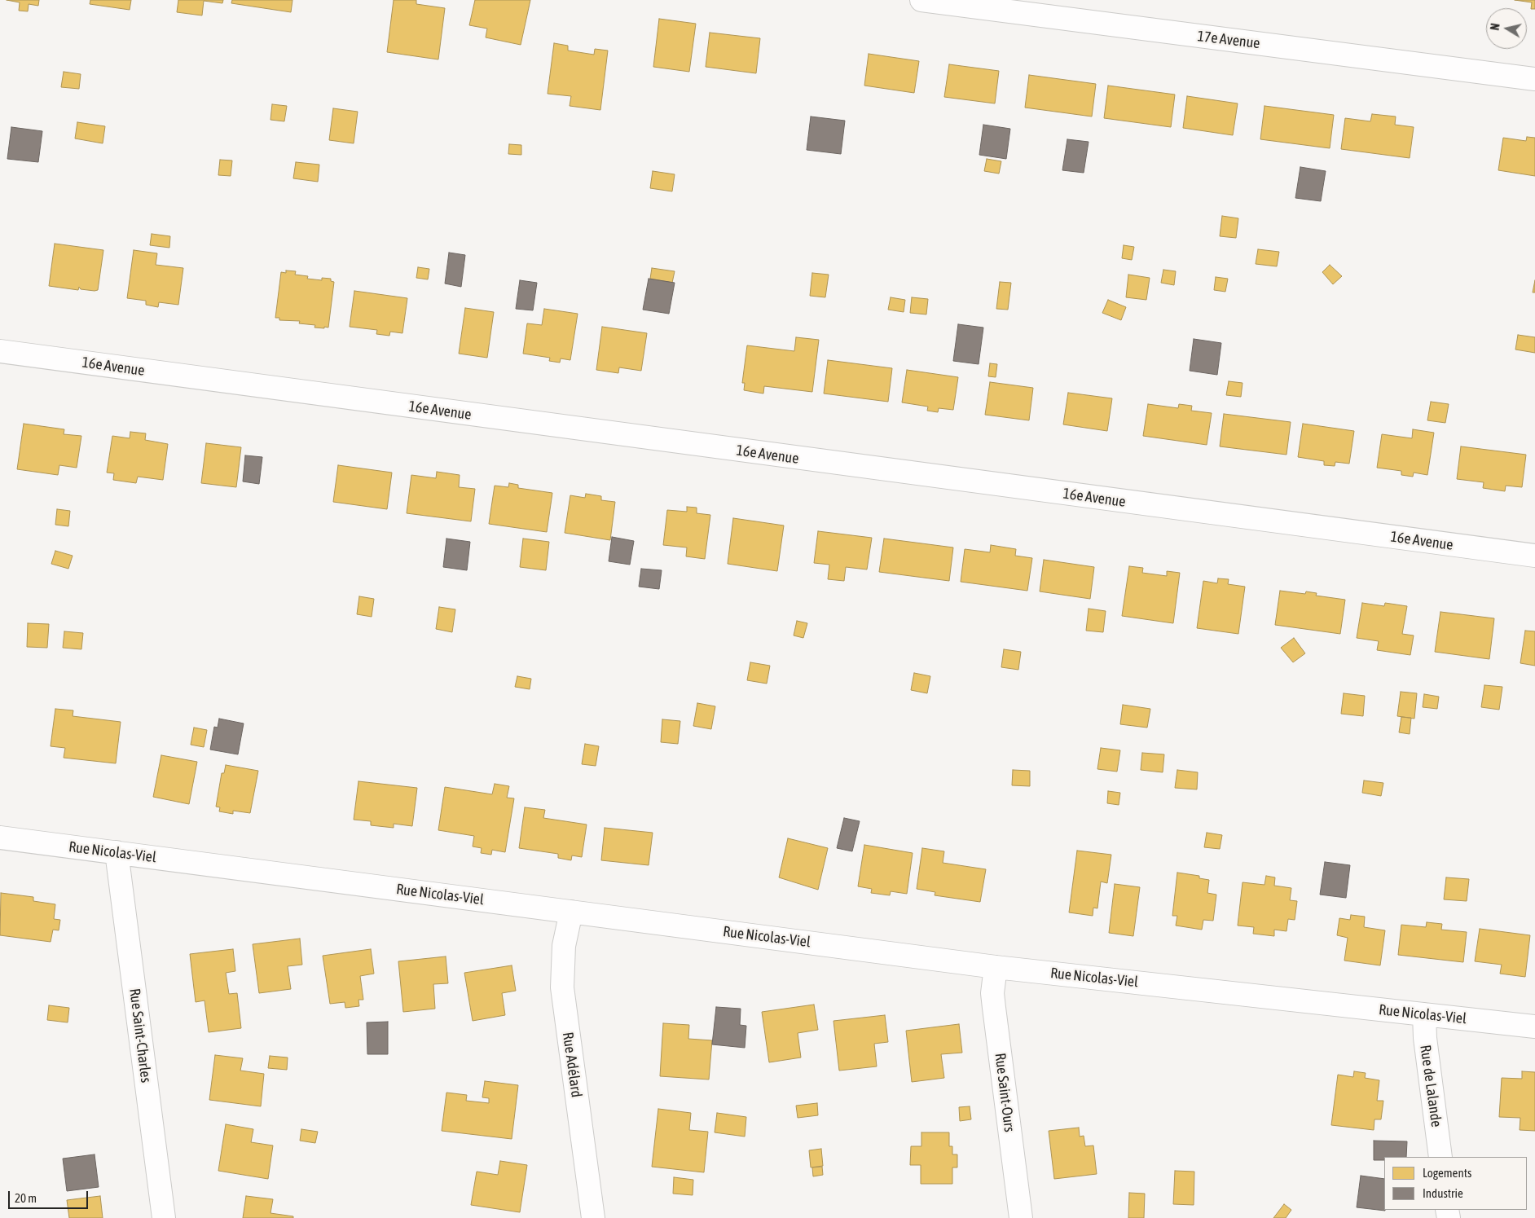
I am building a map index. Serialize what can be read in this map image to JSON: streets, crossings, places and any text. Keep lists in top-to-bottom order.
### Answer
{
  "streets": {
    "street": [
      "17e Avenue",
      "16e Avenue",
      "Rue Nicolas-Viel",
      "Rue Saint-Charles",
      "Rue Adélard",
      "Rue de Lalande",
      "Rue Saint-Ours"
    ]
  },
  "crossings": [
    ["Rue Nicolas-Viel", "Rue Saint-Charles"],
    ["Rue Nicolas-Viel", "Rue Adélard"],
    ["Rue Nicolas-Viel", "Rue de Lalande"],
    ["Rue Nicolas-Viel", "Rue Saint-Ours"]
  ],
  "legend": ["Logements", "Industrie"],
  "scale_bar": "20 m",
  "north": "left"
}
